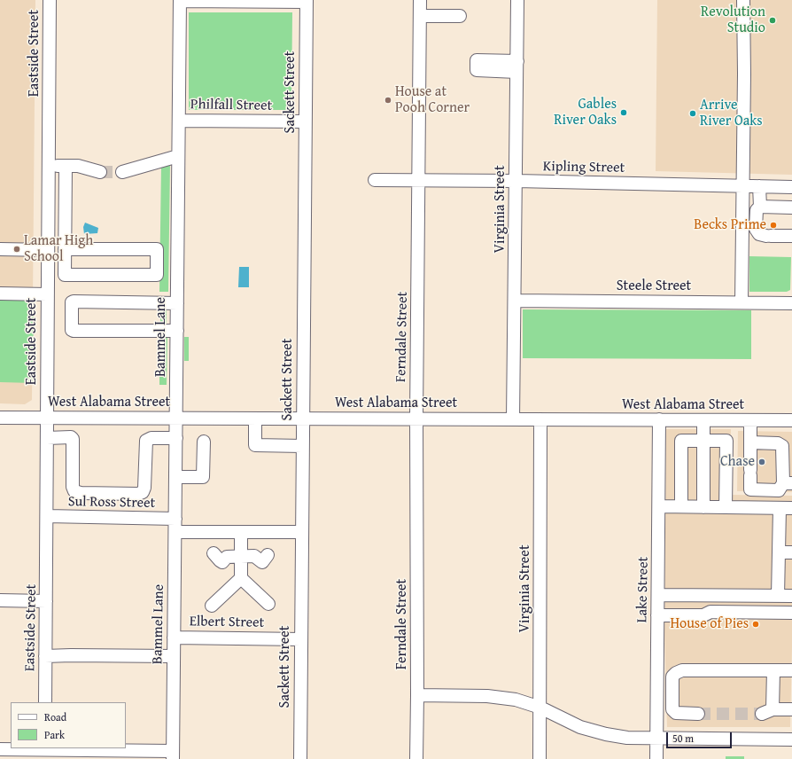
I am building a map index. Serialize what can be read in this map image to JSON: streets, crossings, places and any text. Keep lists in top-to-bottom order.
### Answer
{
  "streets": {
    "street": [
      "Eastside Street",
      "Sackett Street",
      "Philfall Street",
      "Kipling Street",
      "Virginia Street",
      "Steele Street",
      "Bammel Lane",
      "Ferndale Street",
      "West Alabama Street",
      "Sul Ross Street",
      "Lake Street",
      "Elbert Street"
    ]
  },
  "crossings": [
    ["Eastside Street", "West Alabama Street"],
    ["Eastside Street", "Sul Ross Street"],
    ["Sackett Street", "Philfall Street"],
    ["Sackett Street", "West Alabama Street"],
    ["Sackett Street", "Elbert Street"],
    ["Philfall Street", "Bammel Lane"],
    ["Kipling Street", "Virginia Street"],
    ["Kipling Street", "Ferndale Street"],
    ["Virginia Street", "Steele Street"],
    ["Virginia Street", "West Alabama Street"],
    ["Bammel Lane", "West Alabama Street"],
    ["Bammel Lane", "Sul Ross Street"],
    ["Bammel Lane", "Elbert Street"],
    ["Ferndale Street", "West Alabama Street"],
    ["West Alabama Street", "Lake Street"]
  ],
  "places": [
    "Revolution Studio",
    "House at Pooh Corner",
    "Gables River Oaks",
    "Arrive River Oaks",
    "Becks Prime",
    "Lamar High School",
    "Chase",
    "House of Pies"
  ],
  "legend": ["Road", "Park"],
  "scale_bar": "50 m"
}
